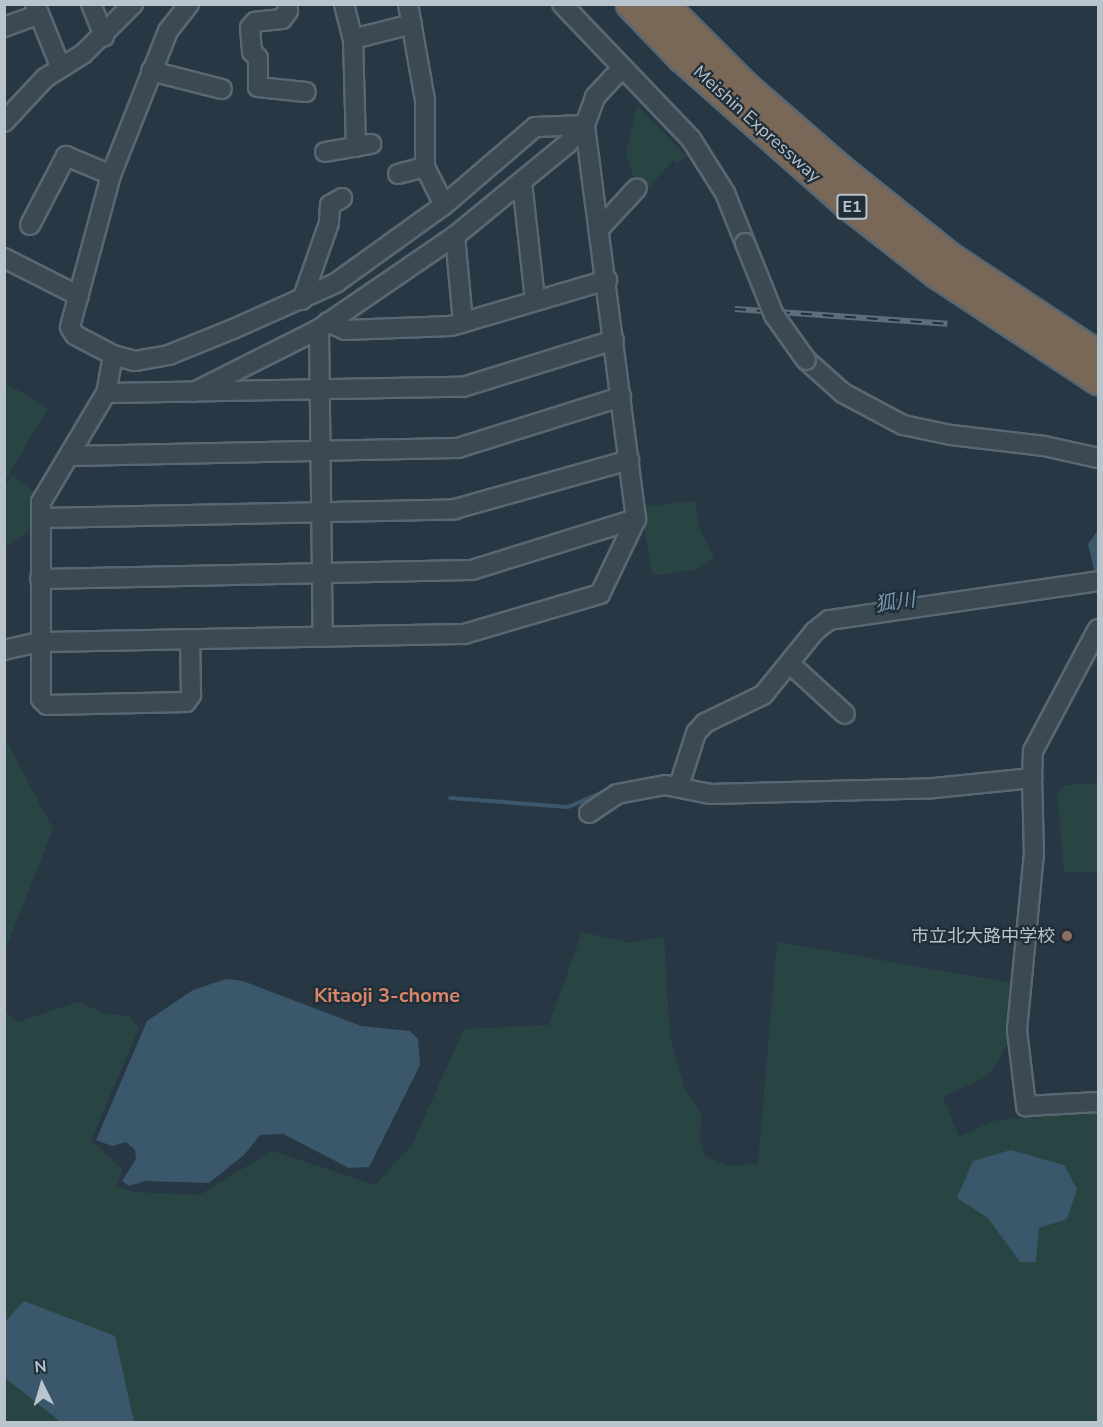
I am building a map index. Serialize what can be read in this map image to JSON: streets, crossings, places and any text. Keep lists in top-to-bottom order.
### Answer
{
  "streets": {
    "highway": ["Meishin Expressway", "E1"]
  },
  "districts": ["Kitaoji 3-chome"],
  "water": ["狐川"],
  "places": ["市立北大路中学校"],
  "north": "top"
}
